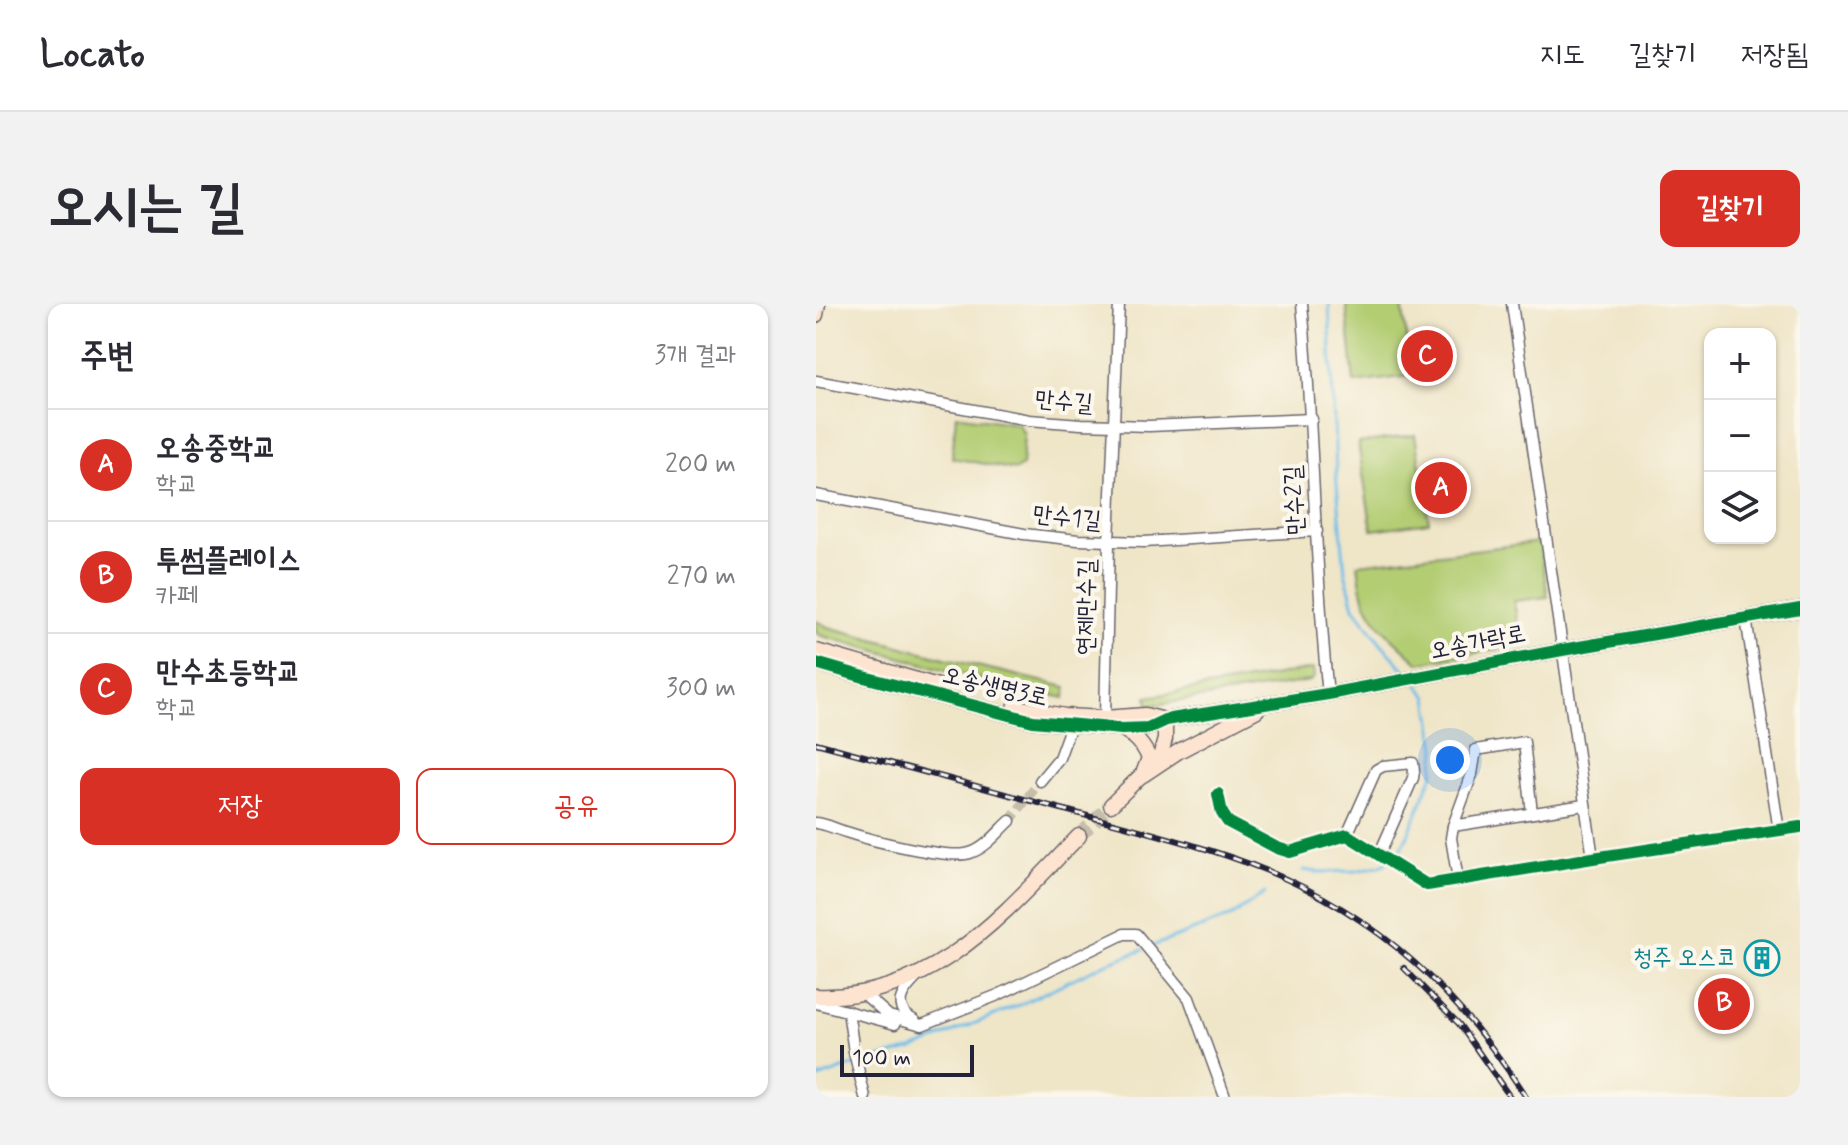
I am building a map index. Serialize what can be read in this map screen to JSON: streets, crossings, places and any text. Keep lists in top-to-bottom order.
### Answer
{
  "streets": {
    "street": [
      "만수길",
      "만수2길",
      "만수1길",
      "연제만수길",
      "오송가락로",
      "오송생명3로"
    ]
  },
  "crossings": [
    ["만수길", "만수2길"],
    ["만수길", "연제만수길"],
    ["만수2길", "만수1길"],
    ["만수2길", "오송가락로"],
    ["만수1길", "연제만수길"],
    ["연제만수길", "오송생명3로"],
    ["오송가락로", "오송생명3로"]
  ],
  "places": {
    "building": ["청주 오스코"]
  },
  "scale_bar": "100 m",
  "page": {
    "header": "Locato",
    "nav": ["지도", "길찾기", "저장됨"],
    "buttons": [
      "길찾기",
      ["저장", "공유"]
    ],
    "title": "오시는 길",
    "heading": ["주변", "3개 결과"],
    "pins": ["C", "A", "B"],
    "map_buttons": ["+", "−"],
    "list": [
      {
        "mark": "A",
        "name": "오송중학교",
        "note": "학교",
        "value": "200 m"
      },
      {
        "mark": "B",
        "name": "투썸플레이스",
        "note": "카페",
        "value": "270 m"
      },
      {
        "mark": "C",
        "name": "만수초등학교",
        "note": "학교",
        "value": "300 m"
      }
    ],
    "scale": "100 m"
  }
}
